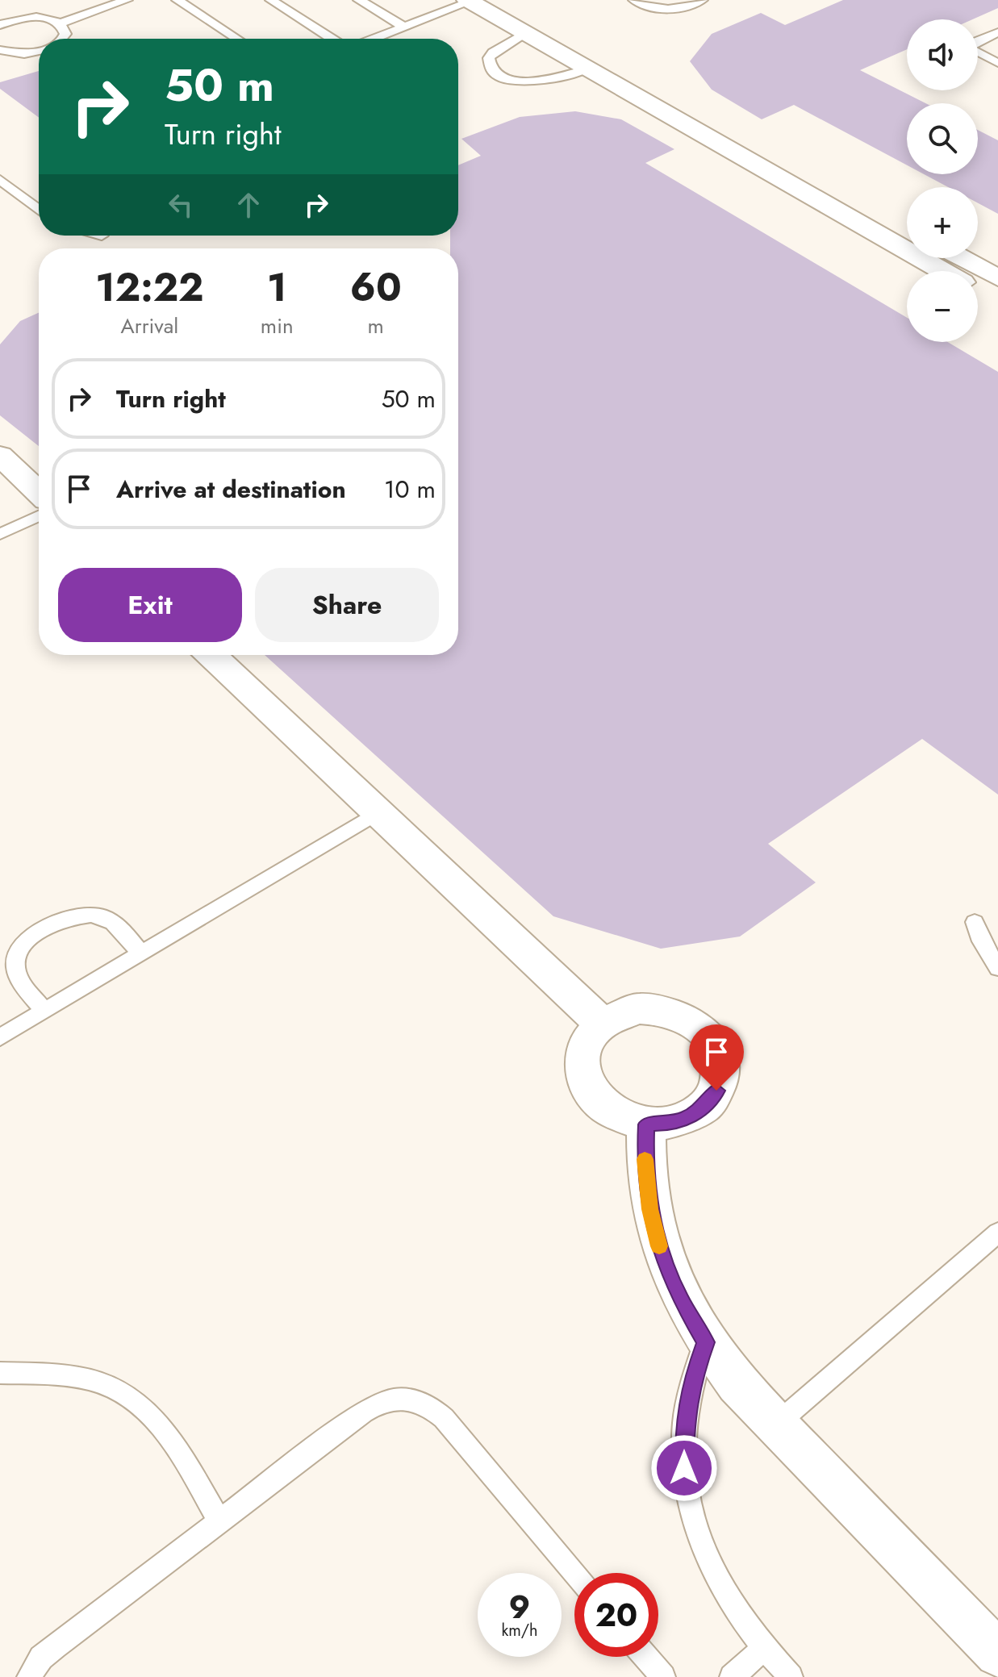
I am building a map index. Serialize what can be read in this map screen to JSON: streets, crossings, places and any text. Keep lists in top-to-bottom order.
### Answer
{
  "page": {
    "map_buttons": ["+", "−"],
    "turn": ["50 m", "Turn right"],
    "eta": [
      "12:22",
      "Arrival",
      "1",
      "min",
      "60",
      "m"
    ],
    "list": [
      {
        "name": "Turn right",
        "value": "50 m"
      },
      {
        "name": "Arrive at destination",
        "value": "10 m"
      }
    ],
    "buttons": ["Exit", "Share"],
    "speed": "9 km/h",
    "limit": "20"
  }
}
